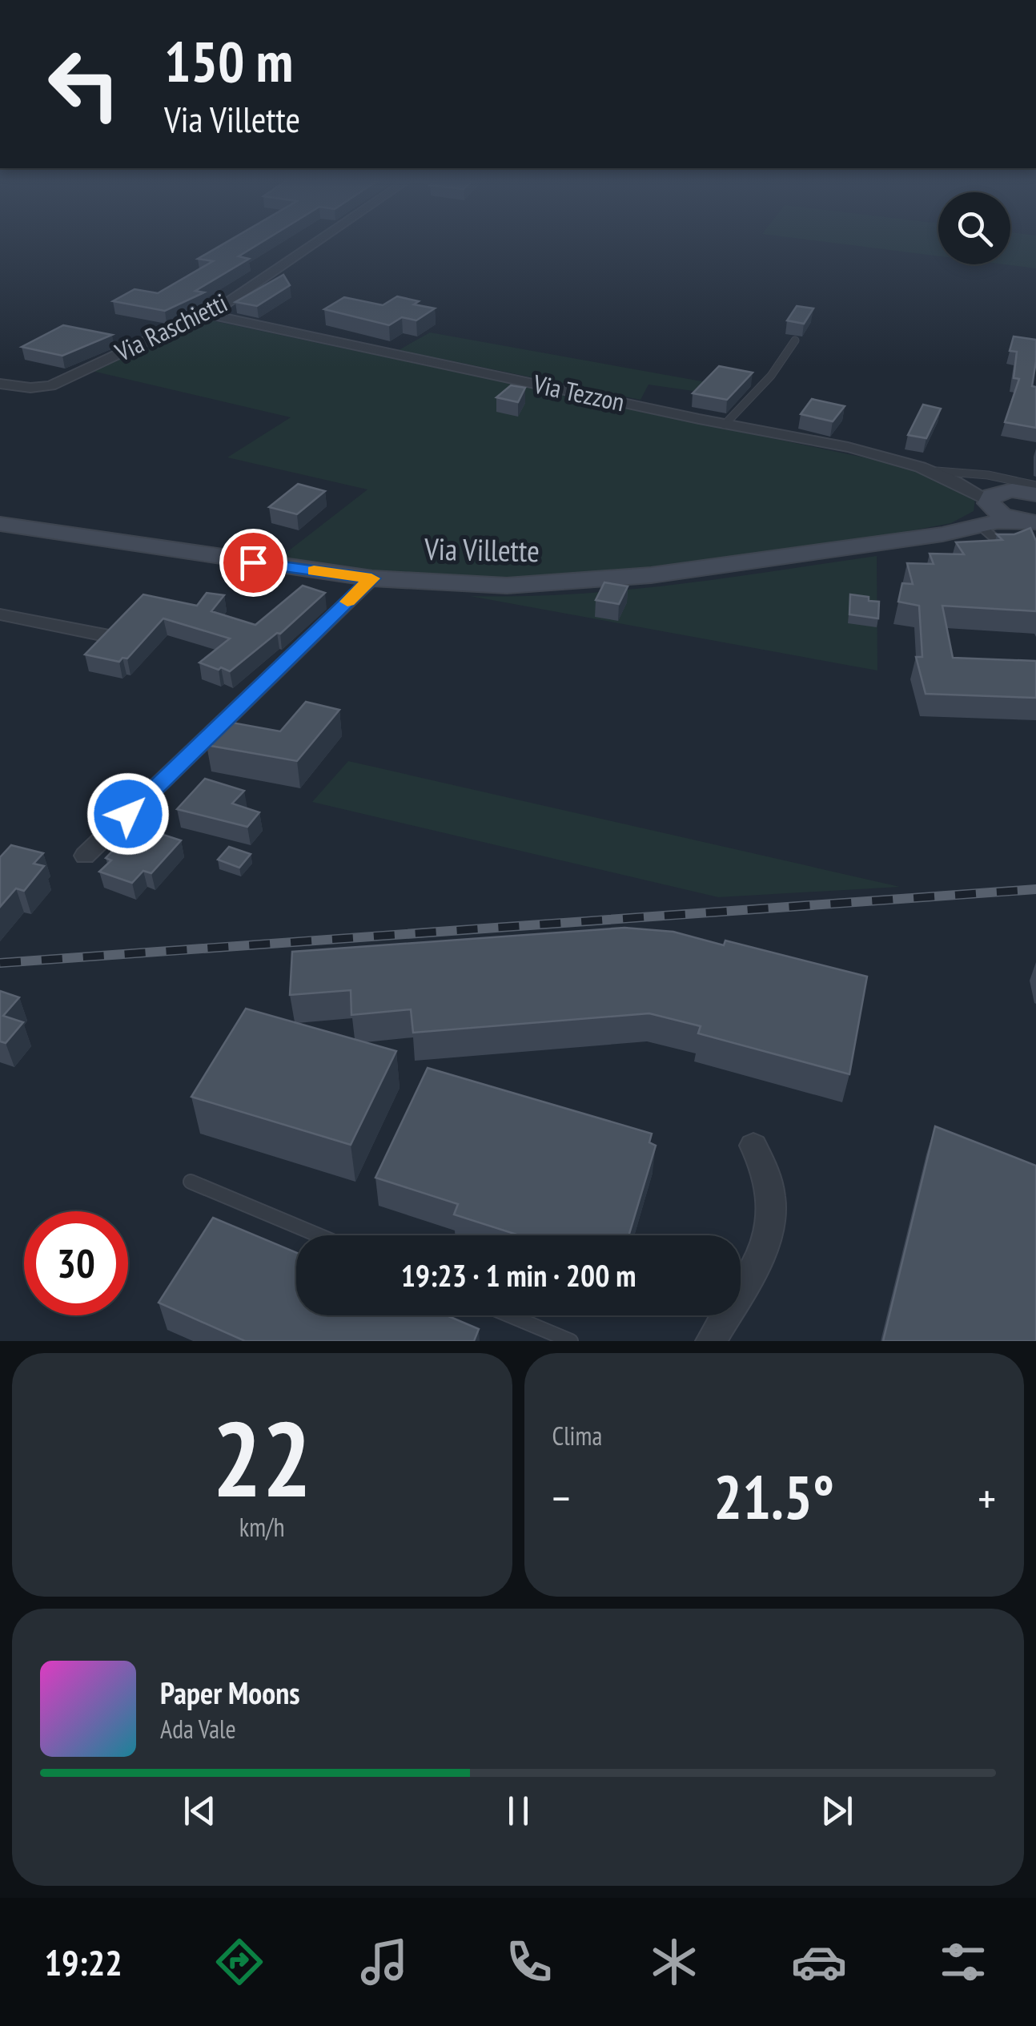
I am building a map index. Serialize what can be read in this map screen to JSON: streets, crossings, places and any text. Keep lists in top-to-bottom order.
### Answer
{
  "streets": {
    "street": ["Via Raschietti", "Via Tezzon", "Via Villette"]
  },
  "crossings": [
    ["Via Raschietti", "Via Tezzon"],
    ["Via Tezzon", "Via Villette"]
  ],
  "page": {
    "turn": ["150 m", "Via Villette"],
    "limit": "30",
    "trip": "19:23 · 1 min · 200 m",
    "tile": [
      ["22", "km/h"],
      "Clima"
    ],
    "heat": ["−", "21.5°", "+"],
    "song": ["Paper Moons", "Ada Vale"],
    "tabs": "19:22"
  }
}
